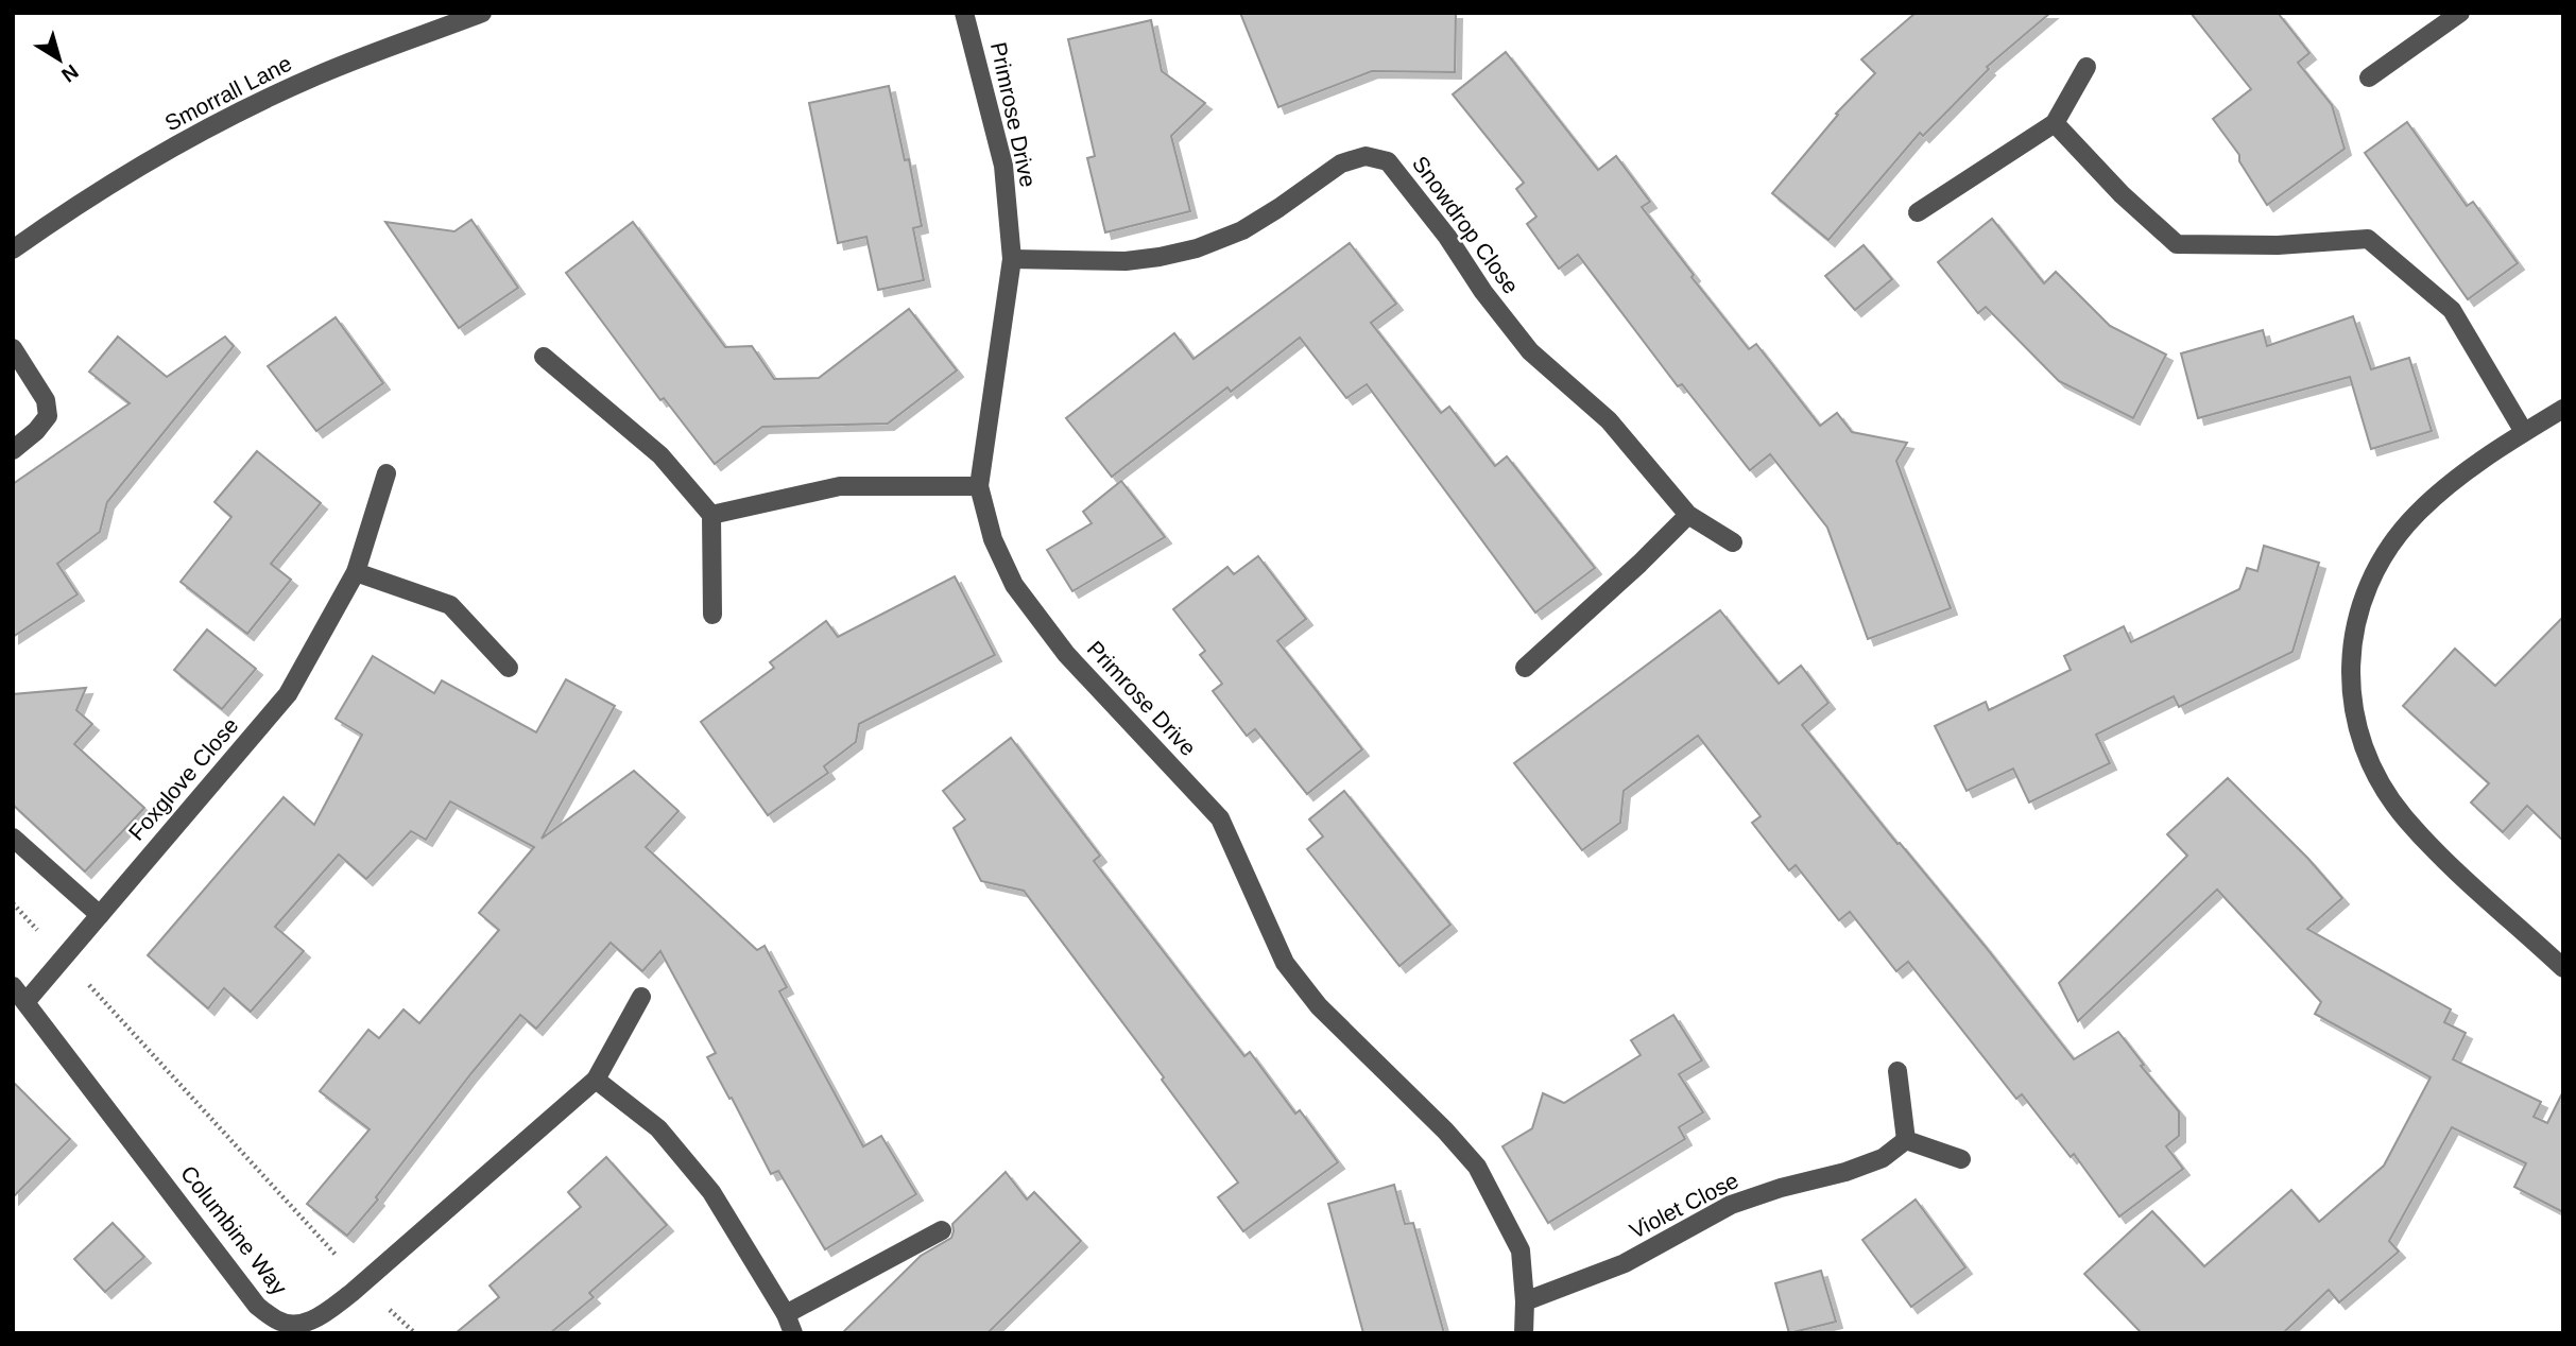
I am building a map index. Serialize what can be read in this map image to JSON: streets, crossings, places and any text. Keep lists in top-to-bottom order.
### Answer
{
  "streets": {
    "street": [
      "Smorrall Lane",
      "Primrose Drive",
      "Snowdrop Close",
      "Foxglove Close",
      "Violet Close",
      "Columbine Way"
    ]
  },
  "crossings": [
    ["Primrose Drive", "Snowdrop Close"],
    ["Primrose Drive", "Violet Close"],
    ["Foxglove Close", "Columbine Way"]
  ],
  "north": "bottom right"
}
